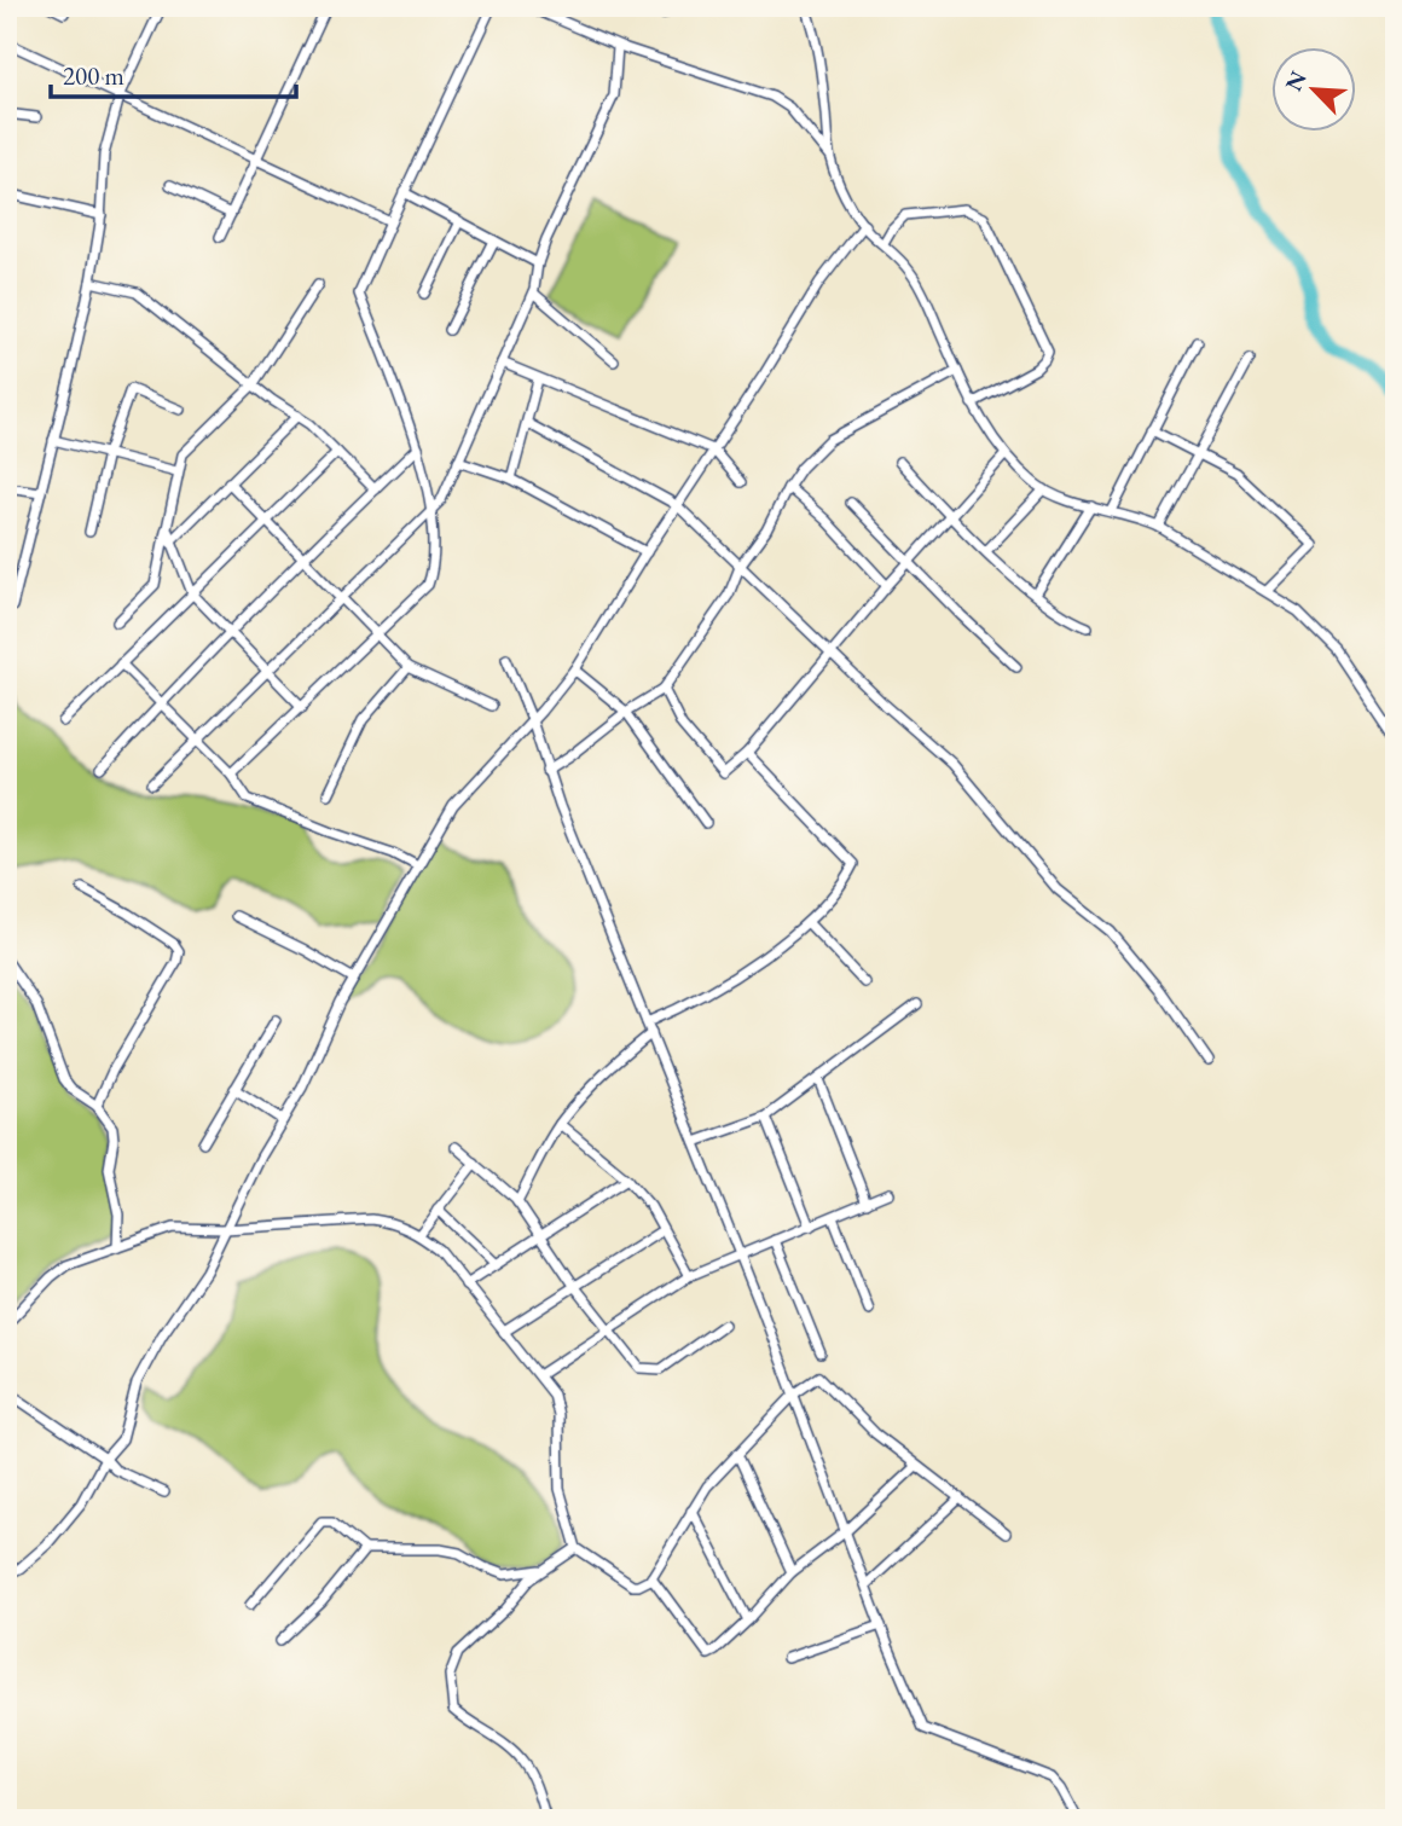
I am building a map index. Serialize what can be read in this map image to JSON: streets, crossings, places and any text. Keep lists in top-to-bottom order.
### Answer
{
  "scale_bar": "200 m",
  "north": "top left"
}
